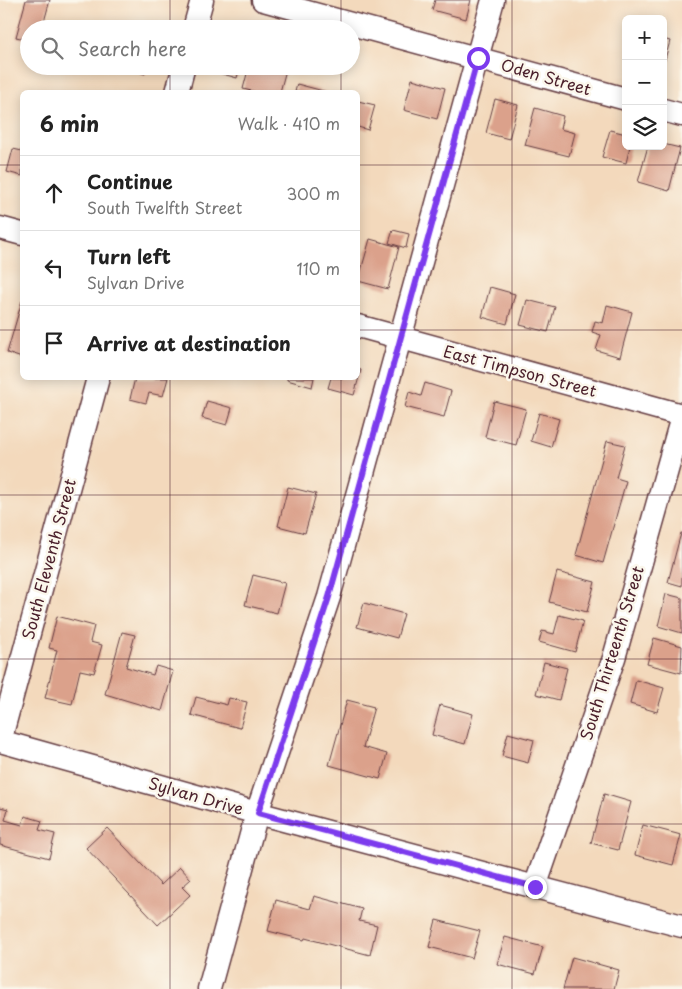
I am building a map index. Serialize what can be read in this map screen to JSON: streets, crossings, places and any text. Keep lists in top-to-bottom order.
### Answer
{
  "streets": {
    "street": [
      "Oden Street",
      "East Timpson Street",
      "South Eleventh Street",
      "South Thirteenth Street",
      "Sylvan Drive"
    ]
  },
  "crossings": [
    ["East Timpson Street", "South Thirteenth Street"],
    ["South Eleventh Street", "Sylvan Drive"],
    ["South Thirteenth Street", "Sylvan Drive"]
  ],
  "page": {
    "map_buttons": ["+", "−"],
    "search": "Search here",
    "heading": ["6 min", "Walk · 410 m"],
    "list": [
      ["Continue", "South Twelfth Street", "300 m"],
      ["Turn left", "Sylvan Drive", "110 m"],
      "Arrive at destination"
    ]
  }
}
